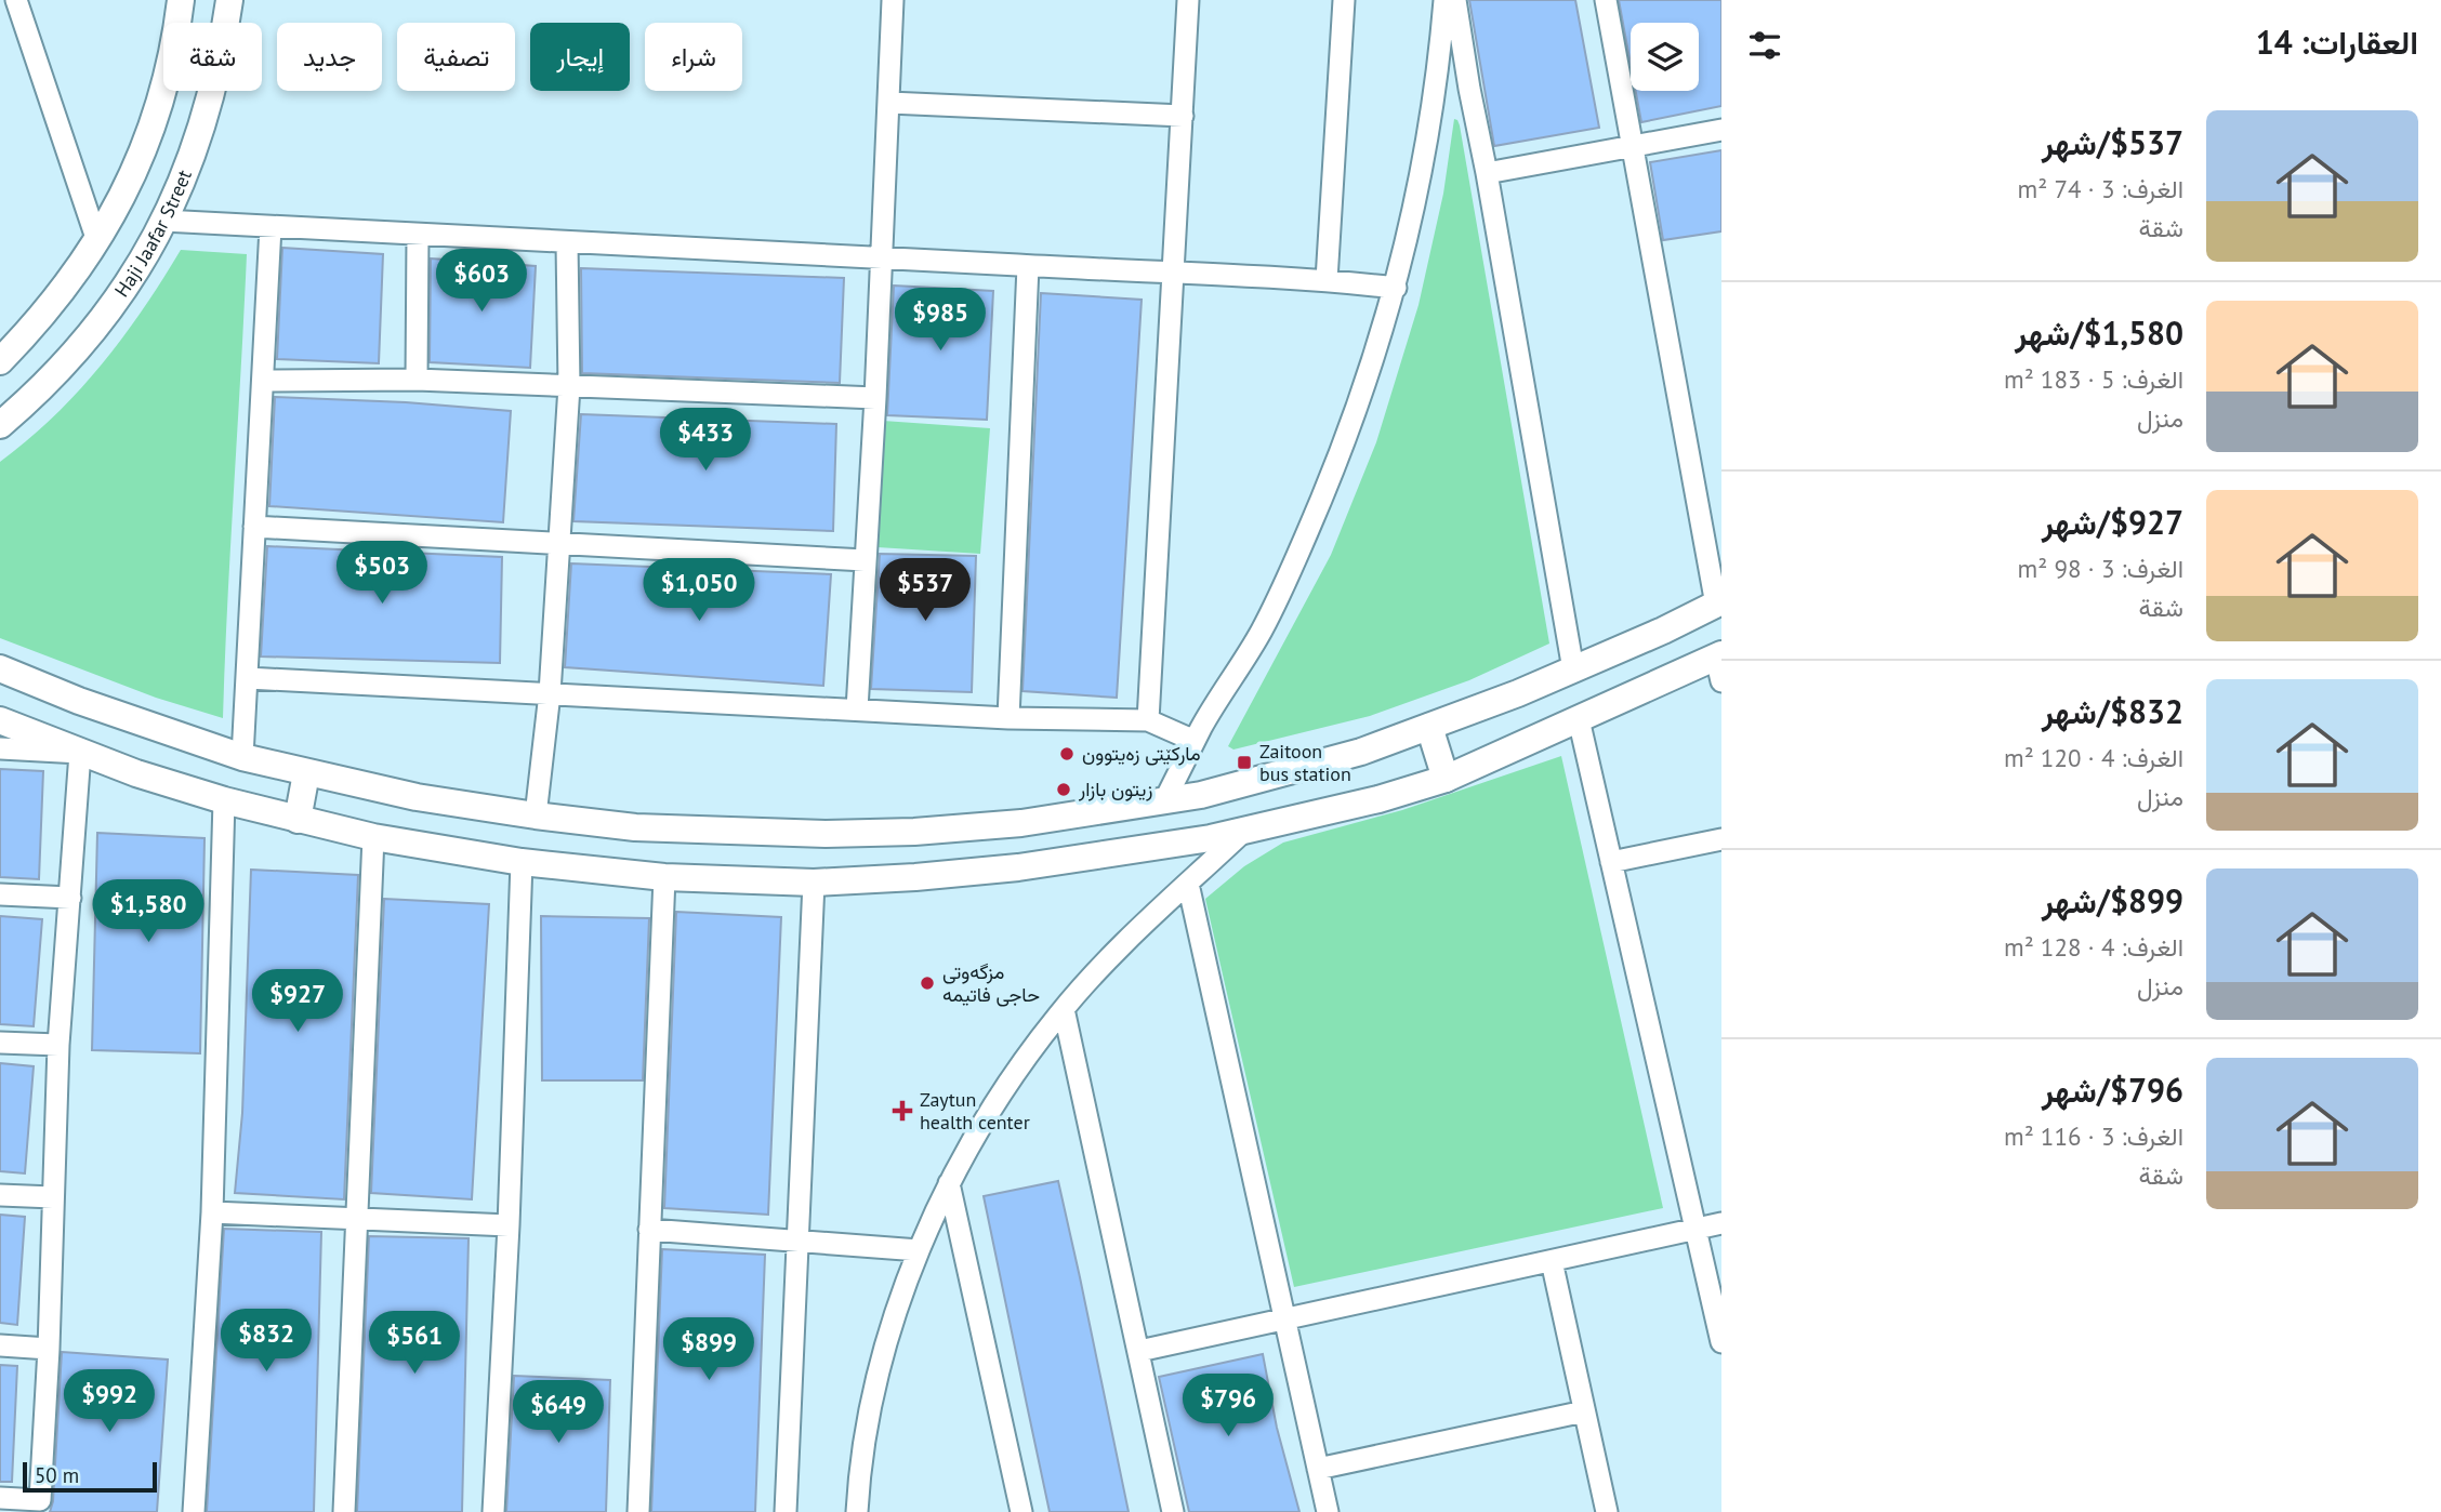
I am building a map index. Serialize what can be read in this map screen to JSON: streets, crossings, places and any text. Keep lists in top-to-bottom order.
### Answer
{
  "streets": {
    "street": ["Haji Jaafar Street"]
  },
  "places": {
    "other": ["مارکێتی زەیتوون", "زيتون بازار", "مزگەوتی حاجی فاتیمە"],
    "transit": ["Zaitoon bus station"],
    "health": ["Zaytun health center"]
  },
  "scale_bar": "50 m",
  "page": {
    "heading": "العقارات: 14",
    "chip": [
      "شراء",
      "إيجار",
      "تصفية",
      "جديد",
      "شقة"
    ],
    "list": [
      {
        "name": "$537/شهر",
        "note": "الغرف: 3 · 74 m² · شقة"
      },
      {
        "name": "$1,580/شهر",
        "note": "الغرف: 5 · 183 m² · منزل"
      },
      {
        "name": "$927/شهر",
        "note": "الغرف: 3 · 98 m² · شقة"
      },
      {
        "name": "$832/شهر",
        "note": "الغرف: 4 · 120 m² · منزل"
      },
      {
        "name": "$899/شهر",
        "note": "الغرف: 4 · 128 m² · منزل"
      },
      {
        "name": "$796/شهر",
        "note": "الغرف: 3 · 116 m² · شقة"
      }
    ],
    "price": [
      "$603",
      "$985",
      "$433",
      "$503",
      "$1,050",
      "$537",
      "$1,580",
      "$927",
      "$832",
      "$561",
      "$899",
      "$992",
      "$796",
      "$649"
    ],
    "scale": "50 m"
  }
}
